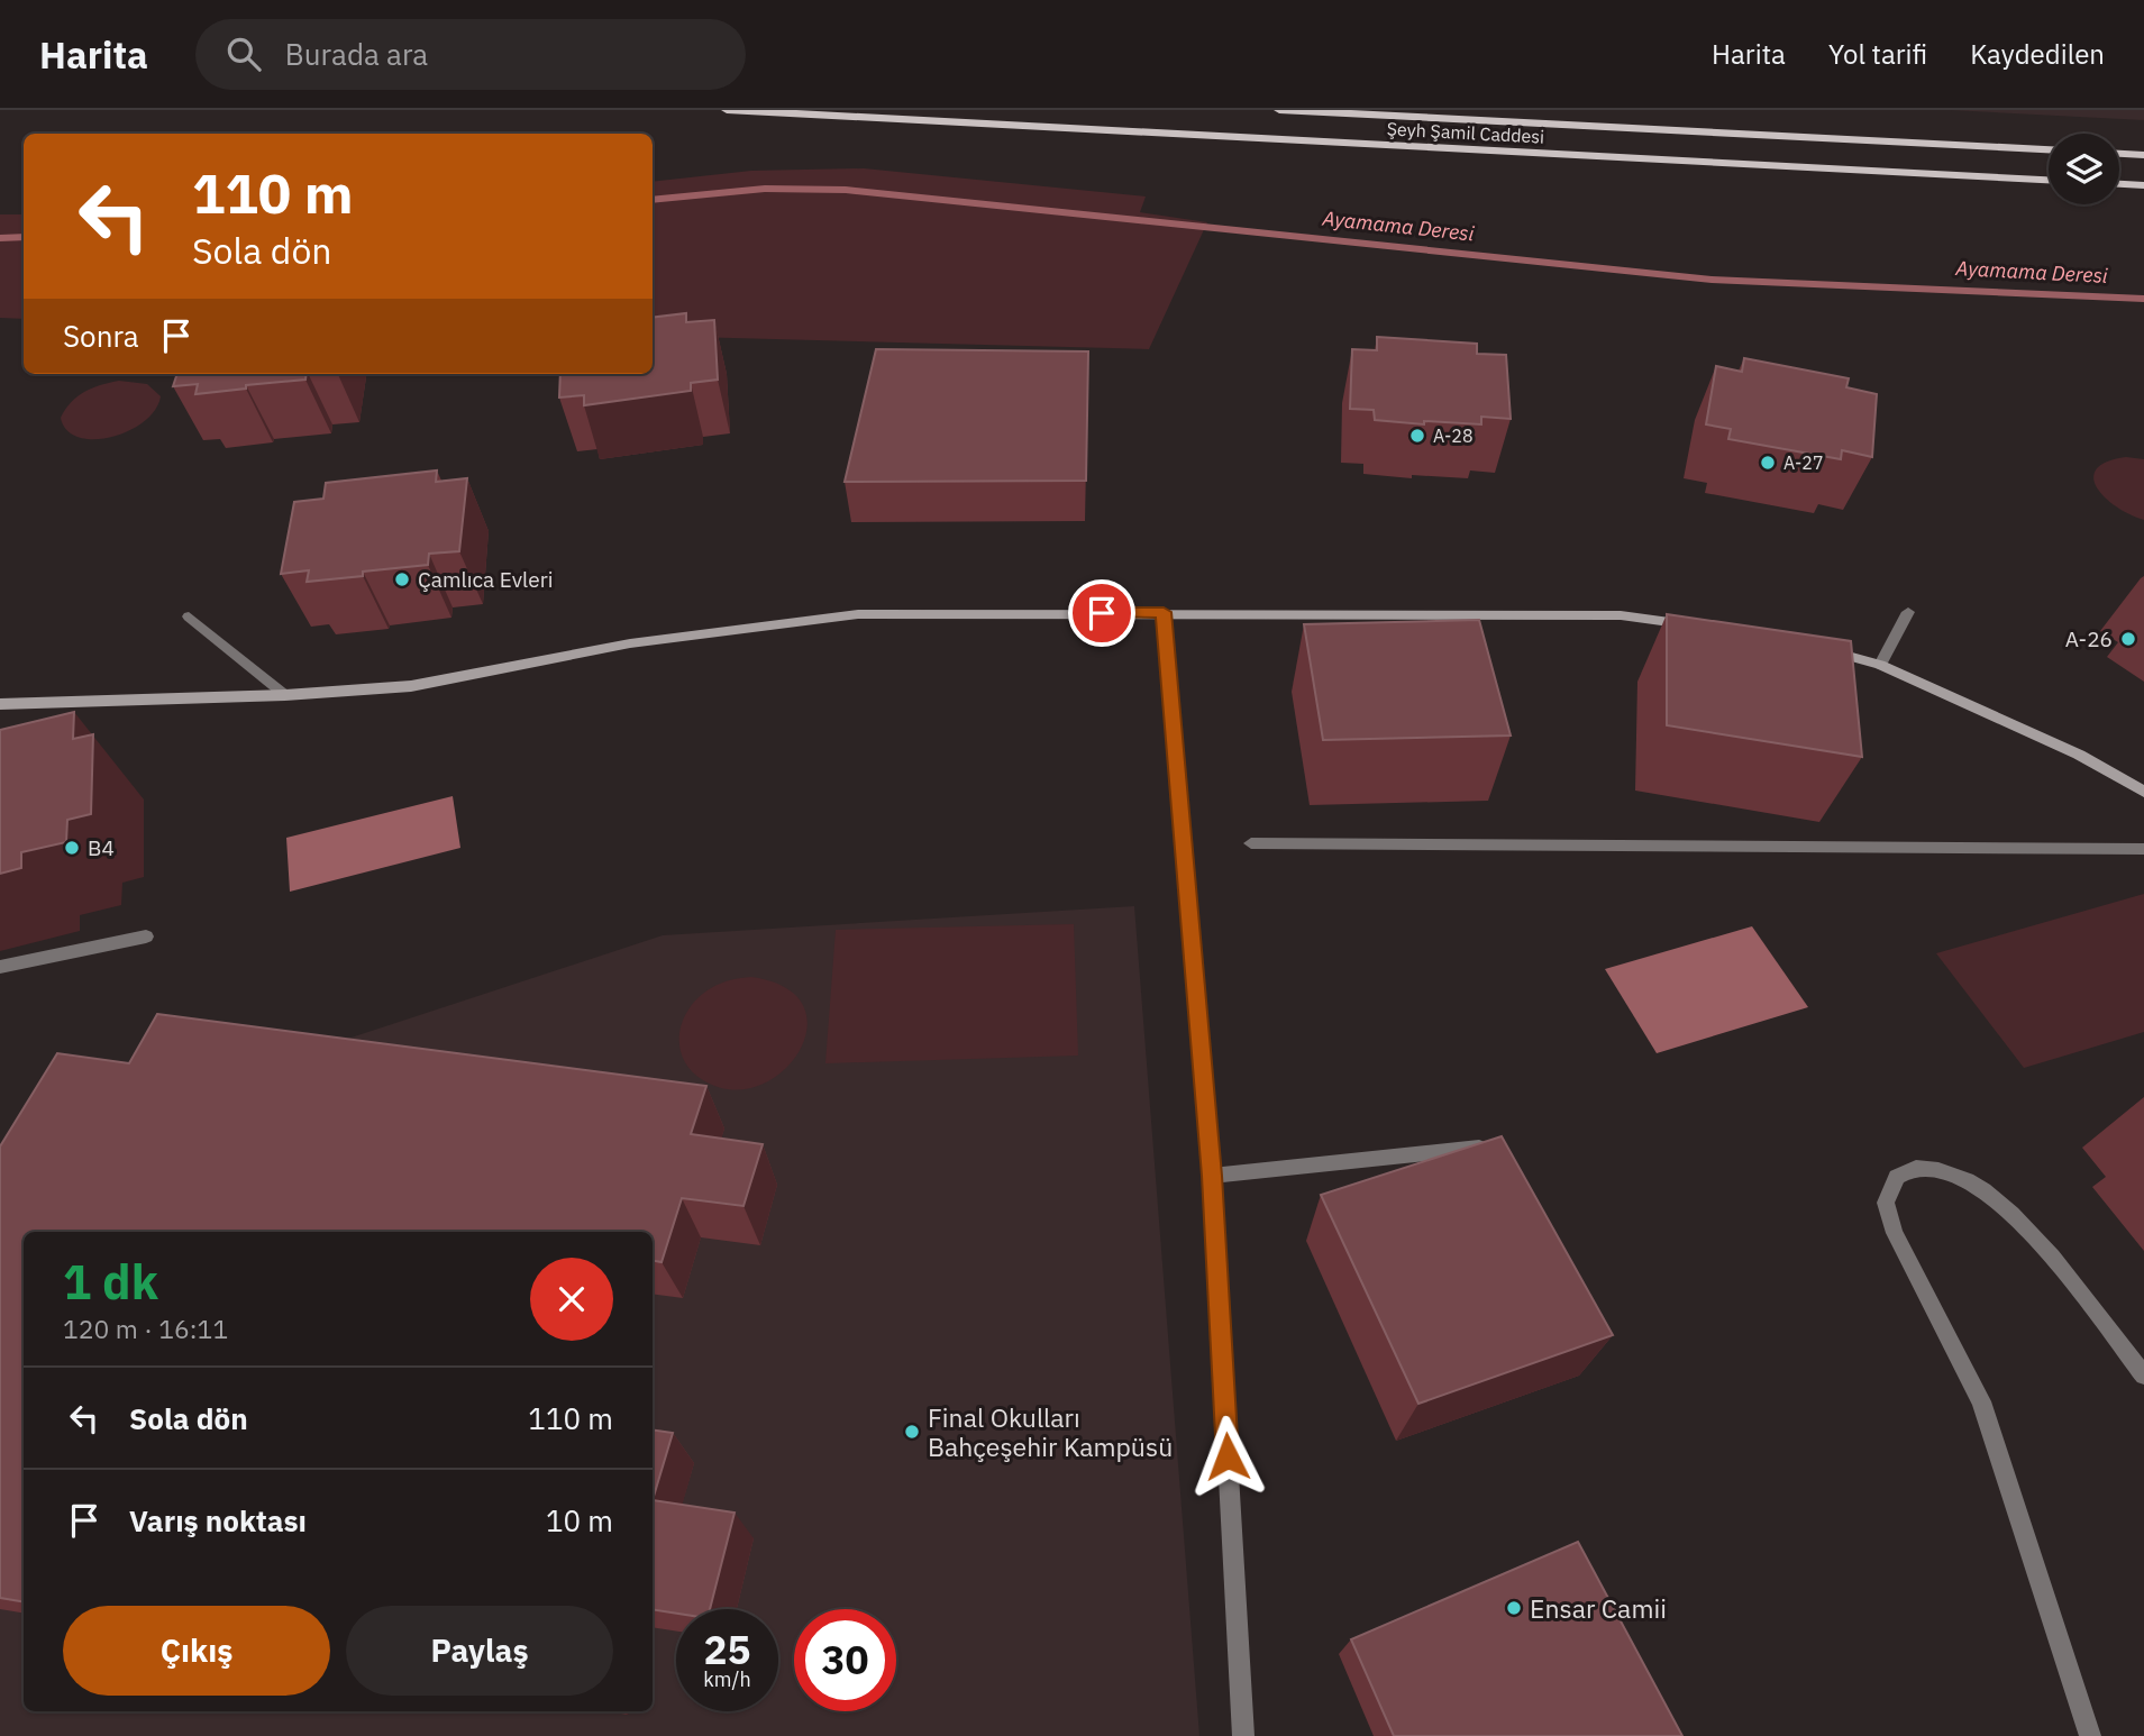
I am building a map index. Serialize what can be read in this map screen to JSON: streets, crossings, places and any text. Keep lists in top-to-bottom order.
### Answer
{
  "streets": {
    "main road": ["Şeyh Şamil Caddesi"]
  },
  "water": ["Ayamama Deresi"],
  "places": [
    "A-28",
    "A-27",
    "Çamlıca Evleri",
    "A-26",
    "B4",
    "Final Okulları Bahçeşehir Kampüsü",
    "Ensar Camii"
  ],
  "page": {
    "header": "Harita",
    "search": "Burada ara",
    "nav": ["Harita", "Yol tarifi", "Kaydedilen"],
    "turn": ["110 m", "Sola dön"],
    "then": "Sonra",
    "heading": ["1 dk", "120 m · 16:11"],
    "list": [
      {
        "name": "Sola dön",
        "value": "110 m"
      },
      {
        "name": "Varış noktası",
        "value": "10 m"
      }
    ],
    "buttons": ["Çıkış", "Paylaş"],
    "speed": "25 km/h",
    "limit": "30"
  }
}
